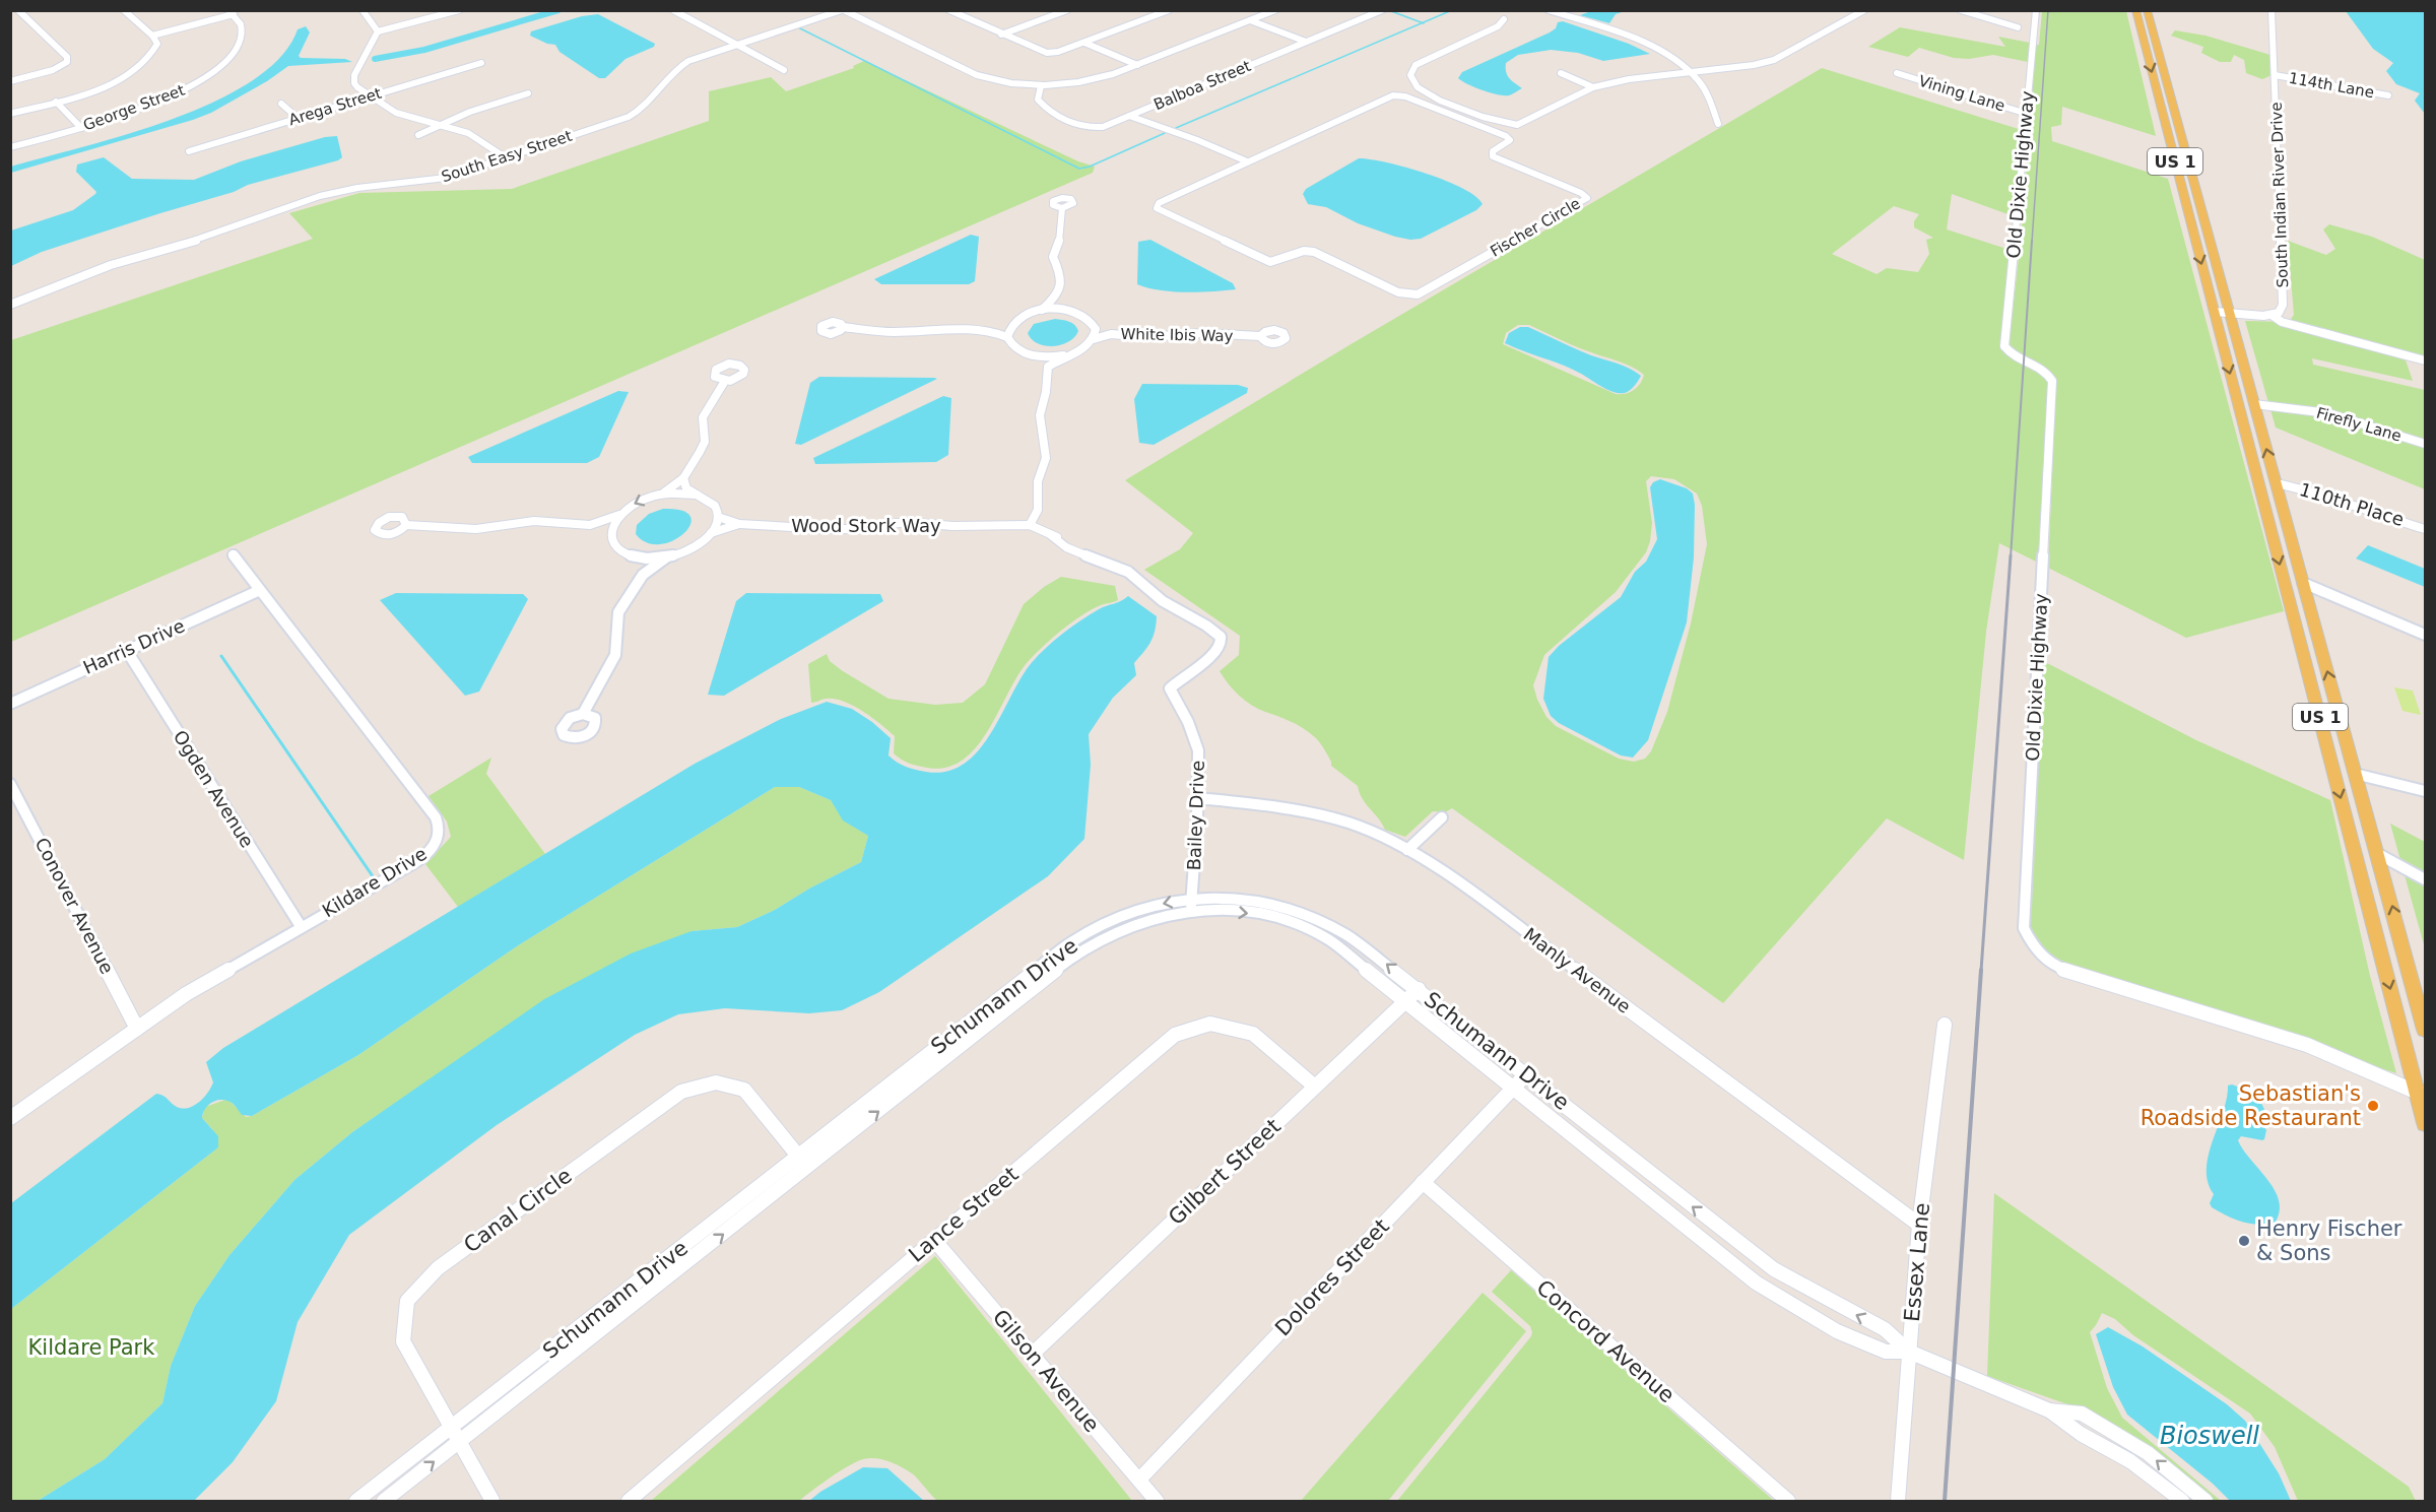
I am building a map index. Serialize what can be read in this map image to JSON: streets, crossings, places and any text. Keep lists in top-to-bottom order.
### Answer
{
  "streets": {
    "main road": ["US 1"],
    "street": [
      "Balboa Street",
      "114th Lane",
      "Vining Lane",
      "Arega Street",
      "George Street",
      "South Easy Street",
      "Old Dixie Highway",
      "South Indian River Drive",
      "Fischer Circle",
      "White Ibis Way",
      "Firefly Lane",
      "110th Place",
      "Wood Stork Way",
      "Harris Drive",
      "Ogden Avenue",
      "Bailey Drive",
      "Kildare Drive",
      "Conover Avenue",
      "Manly Avenue",
      "Schumann Drive",
      "Gilbert Street",
      "Canal Circle",
      "Lance Street",
      "Essex Lane",
      "Dolores Street",
      "Concord Avenue",
      "Gilson Avenue"
    ]
  },
  "crossings": [
    ["114th Lane", "South Indian River Drive"],
    ["Vining Lane", "Old Dixie Highway"],
    ["US 1", "Old Dixie Highway"],
    ["US 1", "South Indian River Drive"],
    ["US 1", "Firefly Lane"],
    ["US 1", "110th Place"],
    ["Wood Stork Way", "Bailey Drive"],
    ["Harris Drive", "Ogden Avenue"],
    ["Harris Drive", "Kildare Drive"],
    ["Ogden Avenue", "Kildare Drive"],
    ["Bailey Drive", "Manly Avenue"],
    ["Bailey Drive", "Schumann Drive"],
    ["Kildare Drive", "Conover Avenue"],
    ["Manly Avenue", "Essex Lane"],
    ["Schumann Drive", "Gilbert Street"],
    ["Schumann Drive", "Canal Circle"],
    ["Schumann Drive", "Essex Lane"],
    ["Schumann Drive", "Dolores Street"],
    ["Gilbert Street", "Lance Street"],
    ["Gilbert Street", "Gilson Avenue"],
    ["Lance Street", "Gilson Avenue"],
    ["Dolores Street", "Concord Avenue"],
    ["Dolores Street", "Gilson Avenue"]
  ],
  "water": ["Bioswell"],
  "parks": ["Kildare Park"],
  "places": ["Sebastian's Roadside Restaurant", "Henry Fischer & Sons"]
}
